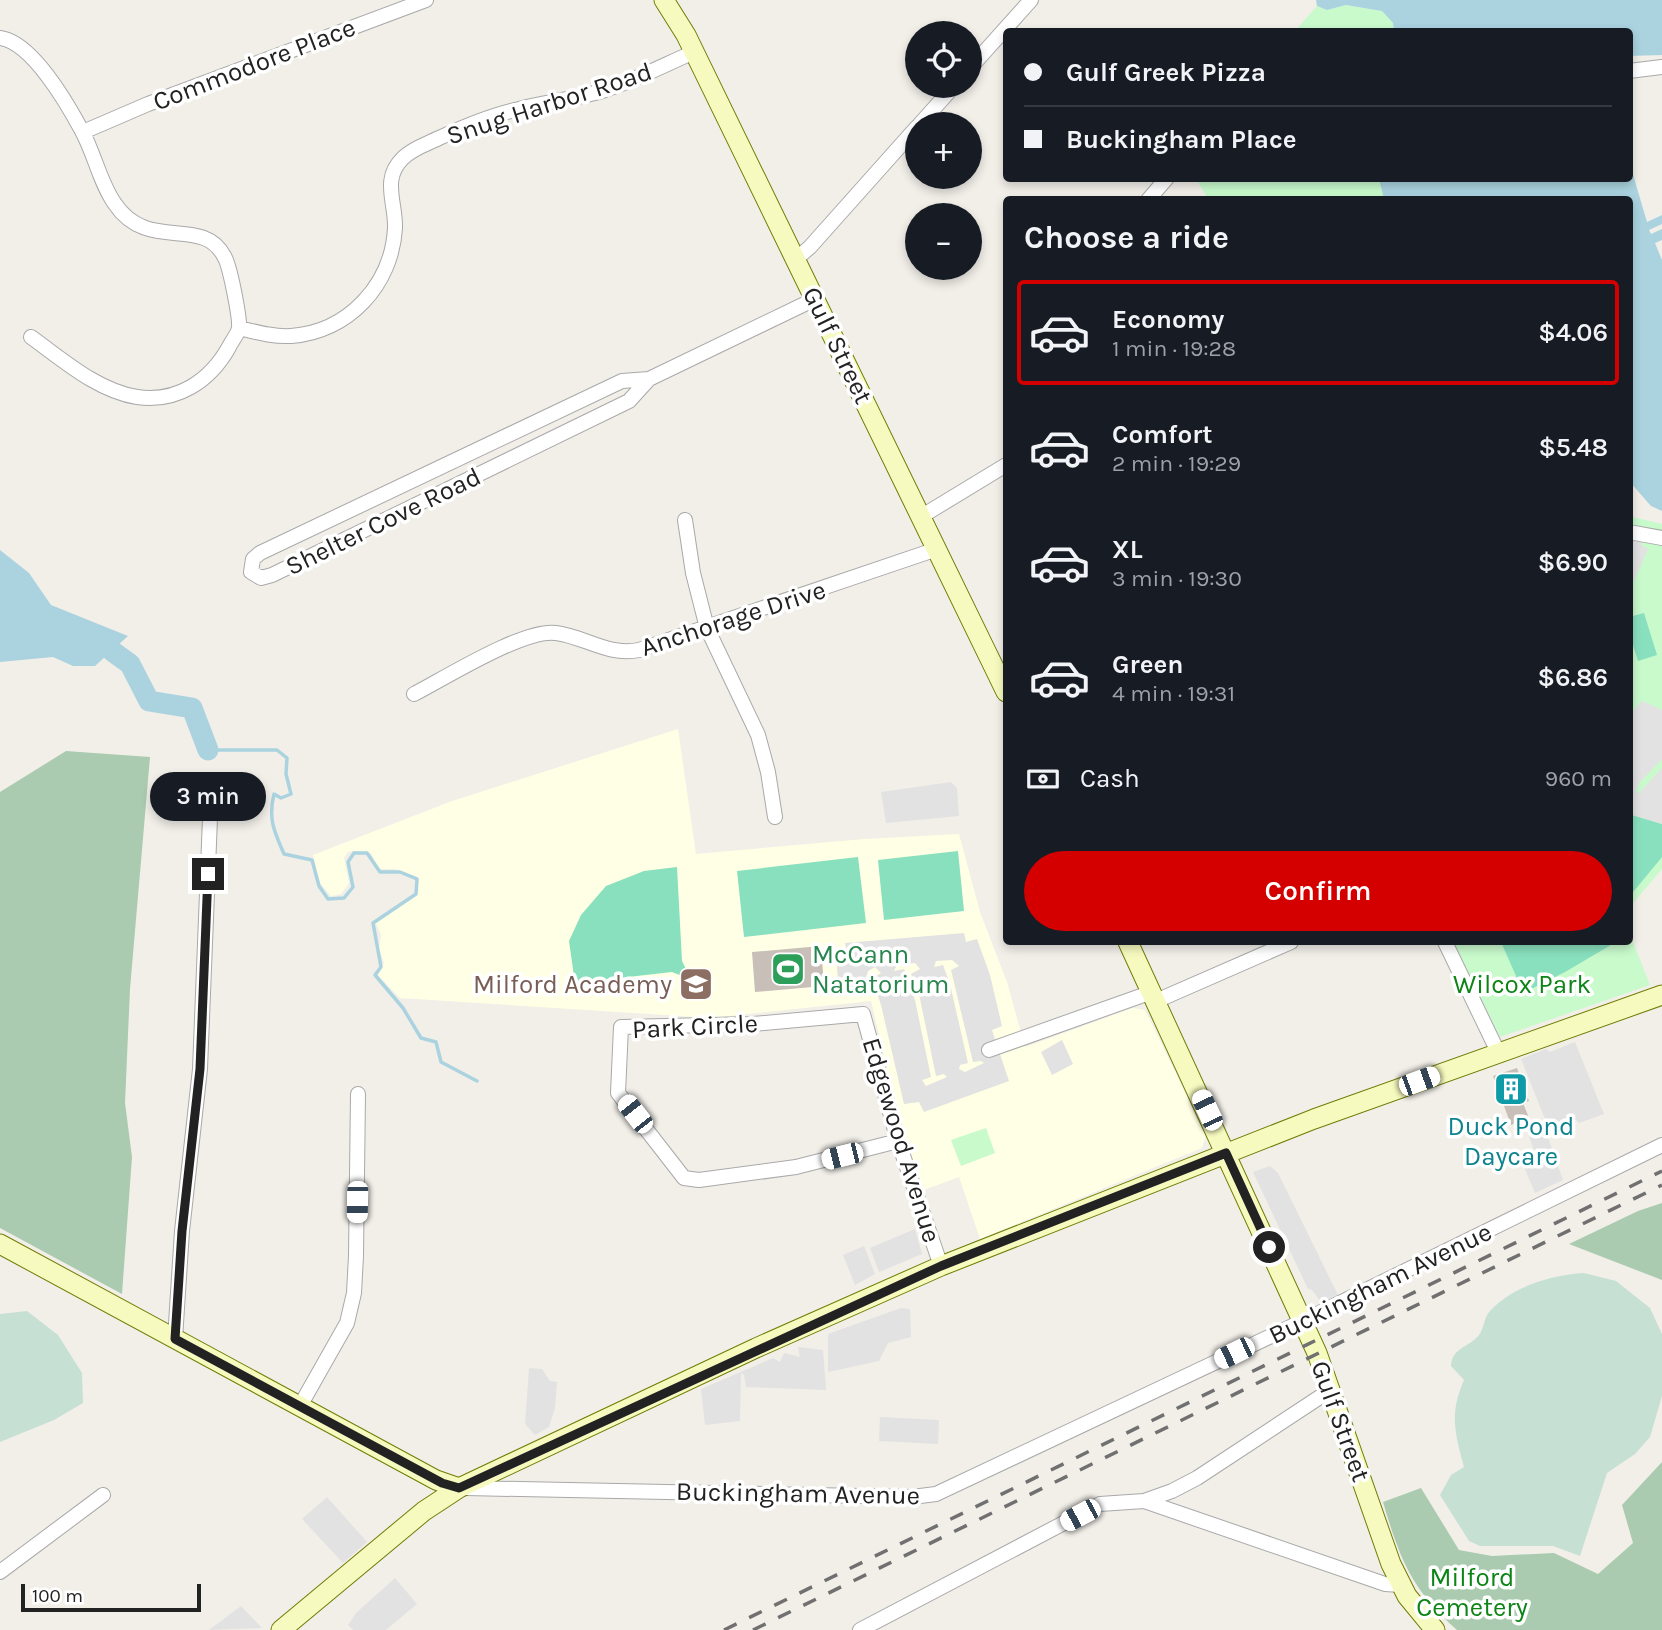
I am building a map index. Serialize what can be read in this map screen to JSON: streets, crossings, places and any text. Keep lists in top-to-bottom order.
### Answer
{
  "streets": {
    "main road": ["Gulf Street", "Buckingham Avenue"],
    "street": [
      "Commodore Place",
      "Snug Harbor Road",
      "Shelter Cove Road",
      "Anchorage Drive",
      "Park Circle",
      "Edgewood Avenue"
    ]
  },
  "crossings": [
    ["Snug Harbor Road", "Gulf Street"],
    ["Gulf Street", "Shelter Cove Road"],
    ["Gulf Street", "Anchorage Drive"],
    ["Gulf Street", "Buckingham Avenue"],
    ["Park Circle", "Edgewood Avenue"]
  ],
  "parks": ["Wilcox Park", "Milford Cemetery"],
  "places": {
    "sports": ["McCann Natatorium"],
    "school or university": ["Milford Academy"],
    "building": ["Duck Pond Daycare"]
  },
  "scale_bar": "100 m",
  "page": {
    "map_buttons": ["+", "−"],
    "banner": ["Gulf Greek Pizza", "Buckingham Place"],
    "heading": "Choose a ride",
    "list": [
      {
        "name": "Economy",
        "note": "1 min · 19:28",
        "value": "$4.06"
      },
      {
        "name": "Comfort",
        "note": "2 min · 19:29",
        "value": "$5.48"
      },
      {
        "name": "XL",
        "note": "3 min · 19:30",
        "value": "$6.90"
      },
      {
        "name": "Green",
        "note": "4 min · 19:31",
        "value": "$6.86"
      }
    ],
    "pay": ["Cash", "960 m"],
    "bubble": "3 min",
    "buttons": "Confirm",
    "scale": "100 m"
  }
}
